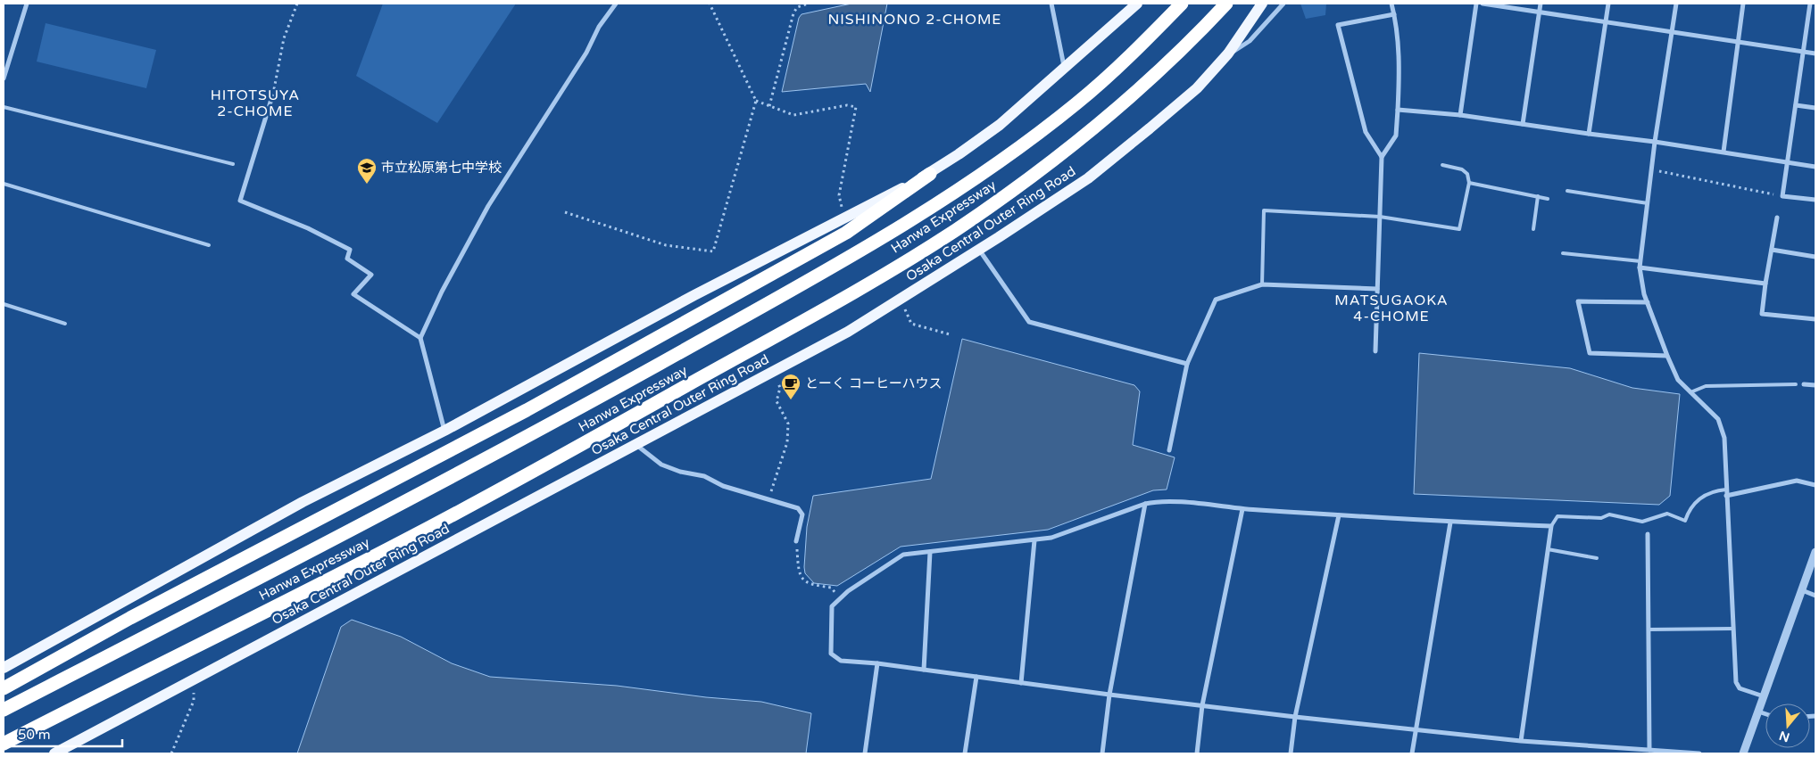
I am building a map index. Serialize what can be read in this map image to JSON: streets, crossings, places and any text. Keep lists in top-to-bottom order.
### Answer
{
  "streets": {
    "highway": ["Hanwa Expressway"],
    "main road": ["Osaka Central Outer Ring Road"]
  },
  "districts": ["NISHINONO 2-CHOME", "HITOTSUYA 2-CHOME", "MATSUGAOKA 4-CHOME"],
  "places": {
    "school or university": ["市立松原第七中学校"],
    "cafe": ["とーく コーヒーハウス"]
  },
  "scale_bar": "50 m",
  "north": "bottom"
}
